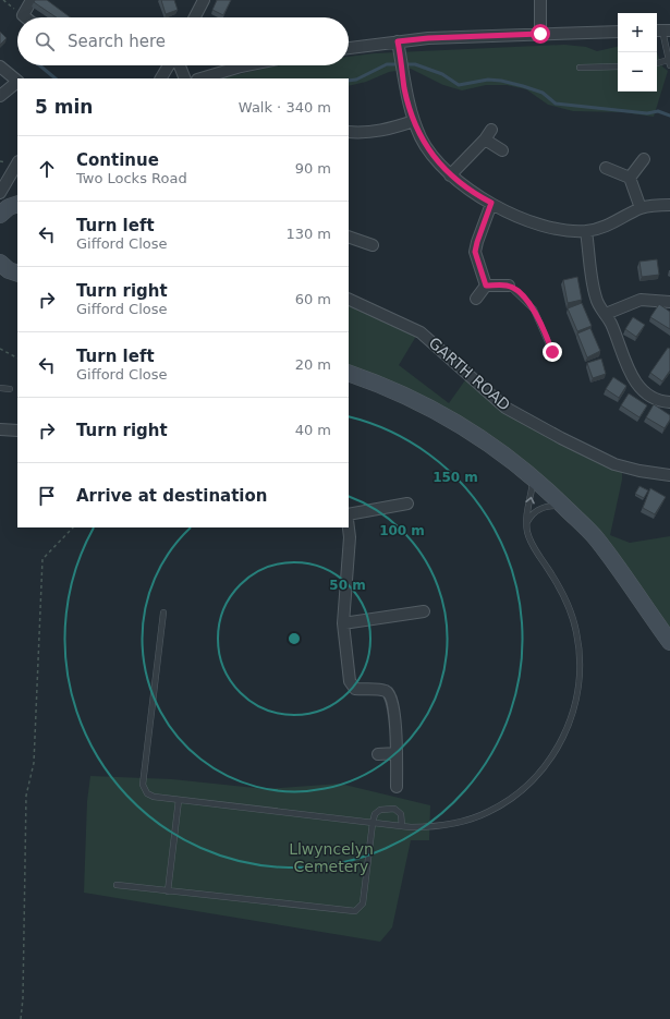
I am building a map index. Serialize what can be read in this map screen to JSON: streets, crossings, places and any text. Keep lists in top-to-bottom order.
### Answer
{
  "streets": {
    "street": ["GARTH ROAD"]
  },
  "parks": ["Llwyncelyn Cemetery"],
  "page": {
    "map_buttons": ["+", "−"],
    "search": "Search here",
    "heading": ["5 min", "Walk · 340 m"],
    "list": [
      ["Continue", "Two Locks Road", "90 m"],
      ["Turn left", "Gifford Close", "130 m"],
      ["Turn right", "Gifford Close", "60 m"],
      ["Turn left", "Gifford Close", "20 m"],
      ["Turn right", "40 m"],
      "Arrive at destination"
    ]
  },
  "rings": ["150 m", "100 m", "50 m"]
}
